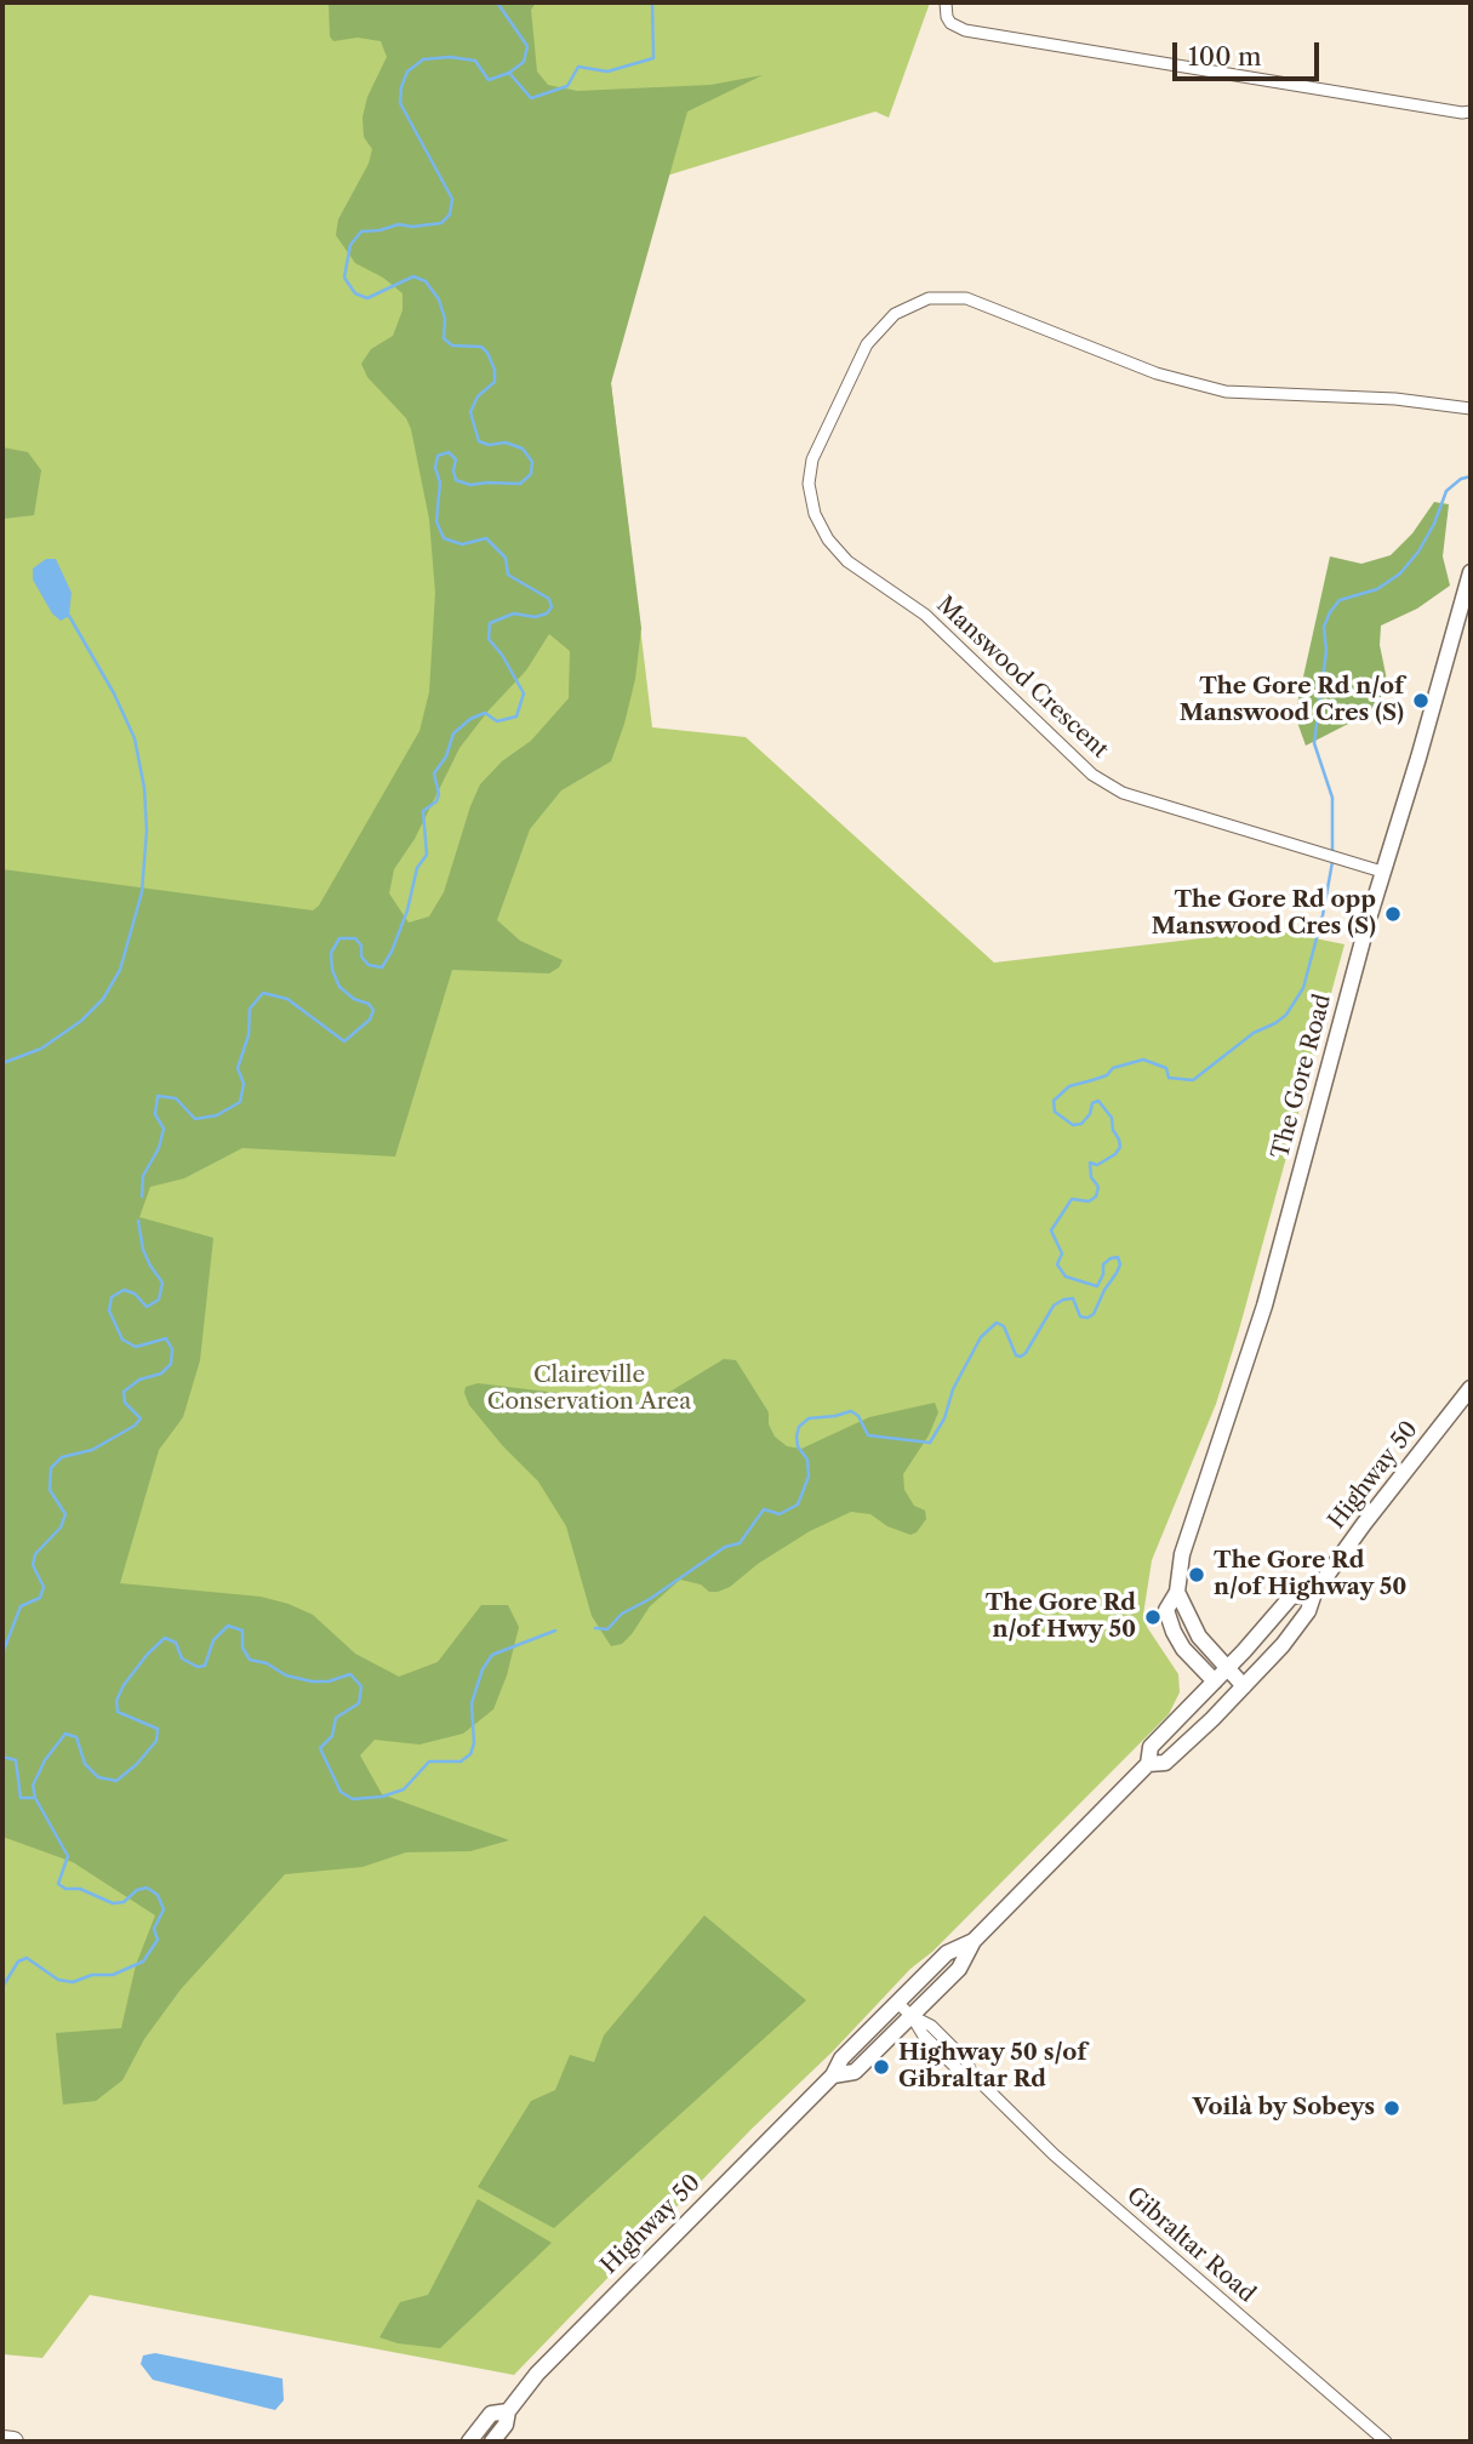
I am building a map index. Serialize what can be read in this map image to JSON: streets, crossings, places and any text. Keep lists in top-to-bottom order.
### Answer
{
  "streets": {
    "main road": ["The Gore Road", "Highway 50"],
    "street": ["Manswood Crescent", "Gibraltar Road"]
  },
  "crossings": [
    ["Manswood Crescent", "The Gore Road"],
    ["The Gore Road", "Highway 50"],
    ["Highway 50", "Gibraltar Road"]
  ],
  "parks": ["Claireville Conservation Area"],
  "places": [
    "The Gore Rd n/of Manswood Cres (S)",
    "The Gore Rd opp Manswood Cres (S)",
    "The Gore Rd n/of Highway 50",
    "The Gore Rd n/of Hwy 50",
    "Highway 50 s/of Gibraltar Rd",
    "Voilà by Sobeys"
  ],
  "scale_bar": "100 m"
}
